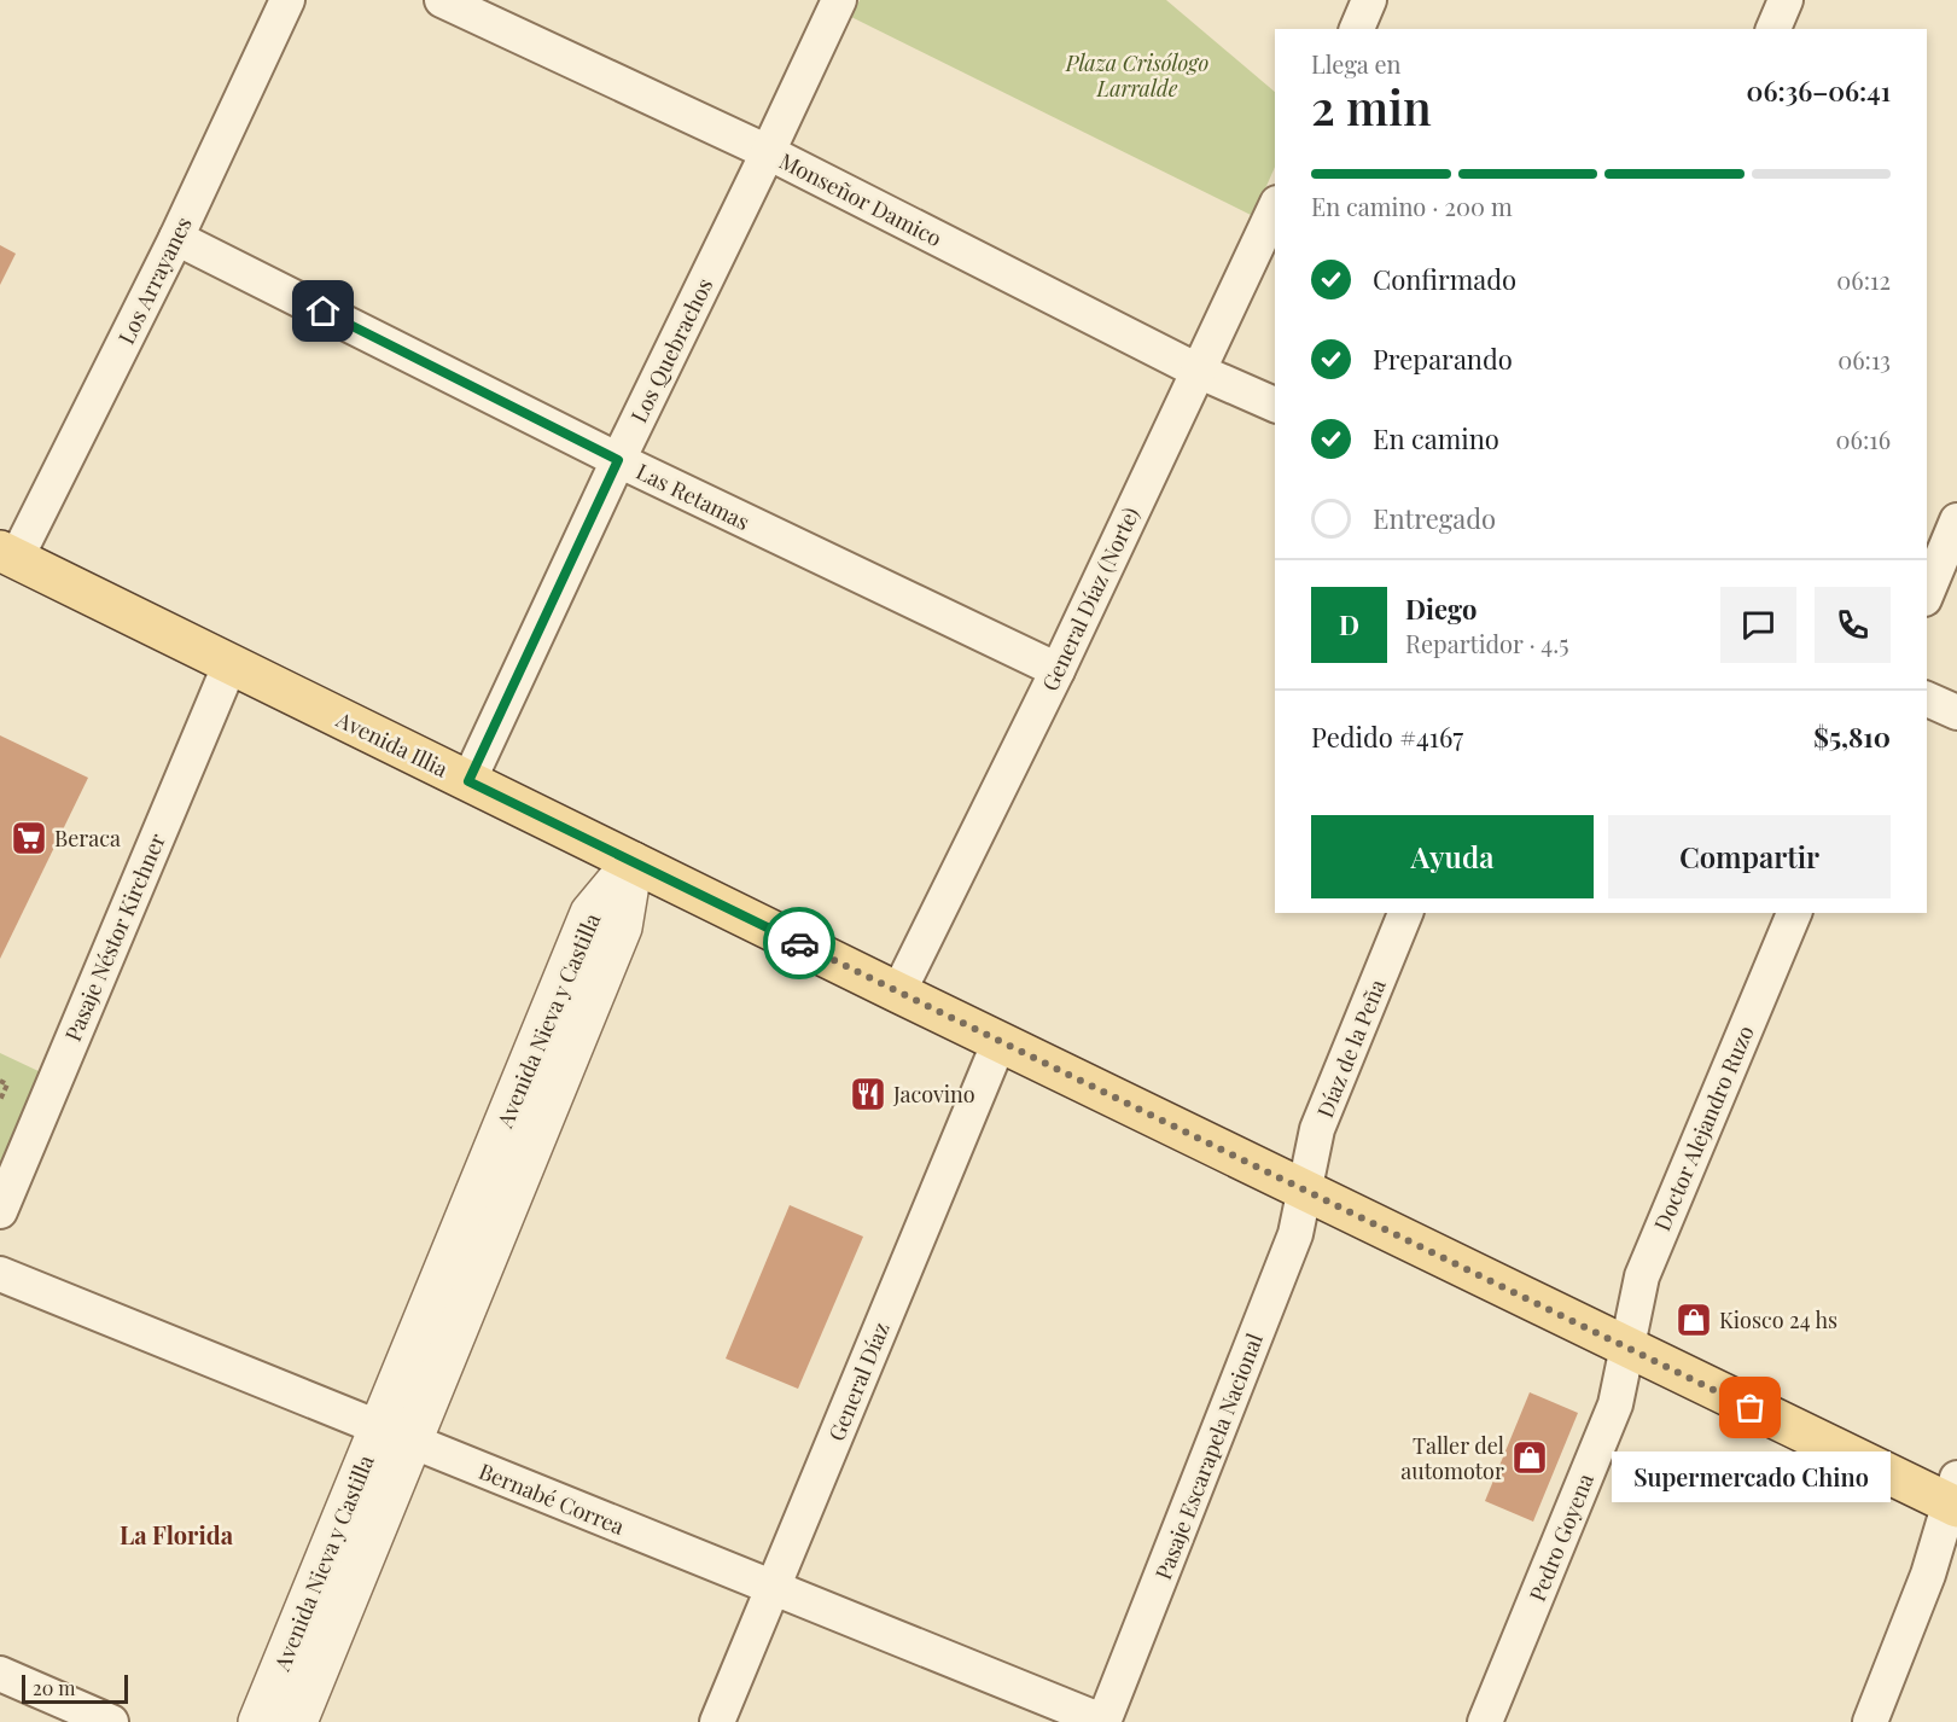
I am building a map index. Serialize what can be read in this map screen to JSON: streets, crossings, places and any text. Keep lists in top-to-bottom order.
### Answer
{
  "streets": {
    "main road": ["Avenida Illia"],
    "street": [
      "Monseñor Damico",
      "Los Arrayanes",
      "Los Quebrachos",
      "Las Retamas",
      "General Díaz (Norte)",
      "Pasaje Néstor Kirchner",
      "Avenida Nieva y Castilla",
      "Díaz de la Peña",
      "Doctor Alejandro Ruzo",
      "General Díaz",
      "Pasaje Escarapela Nacional",
      "Bernabé Correa",
      "Pedro Goyena"
    ]
  },
  "crossings": [
    ["Monseñor Damico", "Los Quebrachos"],
    ["Monseñor Damico", "General Díaz (Norte)"],
    ["Los Arrayanes", "Las Retamas"],
    ["Los Arrayanes", "Avenida Illia"],
    ["Los Quebrachos", "Las Retamas"],
    ["Los Quebrachos", "Avenida Illia"],
    ["Las Retamas", "General Díaz (Norte)"],
    ["General Díaz (Norte)", "Avenida Illia"],
    ["Avenida Illia", "Pasaje Néstor Kirchner"],
    ["Avenida Illia", "Avenida Nieva y Castilla"],
    ["Avenida Illia", "Díaz de la Peña"],
    ["Avenida Illia", "Doctor Alejandro Ruzo"],
    ["Avenida Illia", "General Díaz"],
    ["Avenida Illia", "Pasaje Escarapela Nacional"],
    ["Avenida Illia", "Pedro Goyena"],
    ["Avenida Nieva y Castilla", "Bernabé Correa"],
    ["Díaz de la Peña", "Pasaje Escarapela Nacional"],
    ["Doctor Alejandro Ruzo", "Pedro Goyena"],
    ["General Díaz", "Bernabé Correa"],
    ["Pasaje Escarapela Nacional", "Bernabé Correa"]
  ],
  "districts": ["La Florida"],
  "parks": ["Plaza Crisólogo Larralde"],
  "places": {
    "supermarket": ["Beraca"],
    "restaurant": ["Jacovino"],
    "shop": ["Kiosco 24 hs", "Taller del automotor"],
    "other": ["Supermercado Chino"]
  },
  "scale_bar": "20 m",
  "page": {
    "heading": ["2 min", "Llega en", "06:36–06:41"],
    "panel": [
      "Diego",
      "Repartidor · 4.5",
      "Pedido #4167",
      "$5,810"
    ],
    "bar": "En camino · 200 m",
    "list": [
      ["Confirmado", "06:12"],
      ["Preparando", "06:13"],
      ["En camino", "06:16"],
      "Entregado"
    ],
    "round": "D",
    "buttons": ["Ayuda", "Compartir"],
    "bubble": "Supermercado Chino",
    "scale": "20 m"
  }
}
